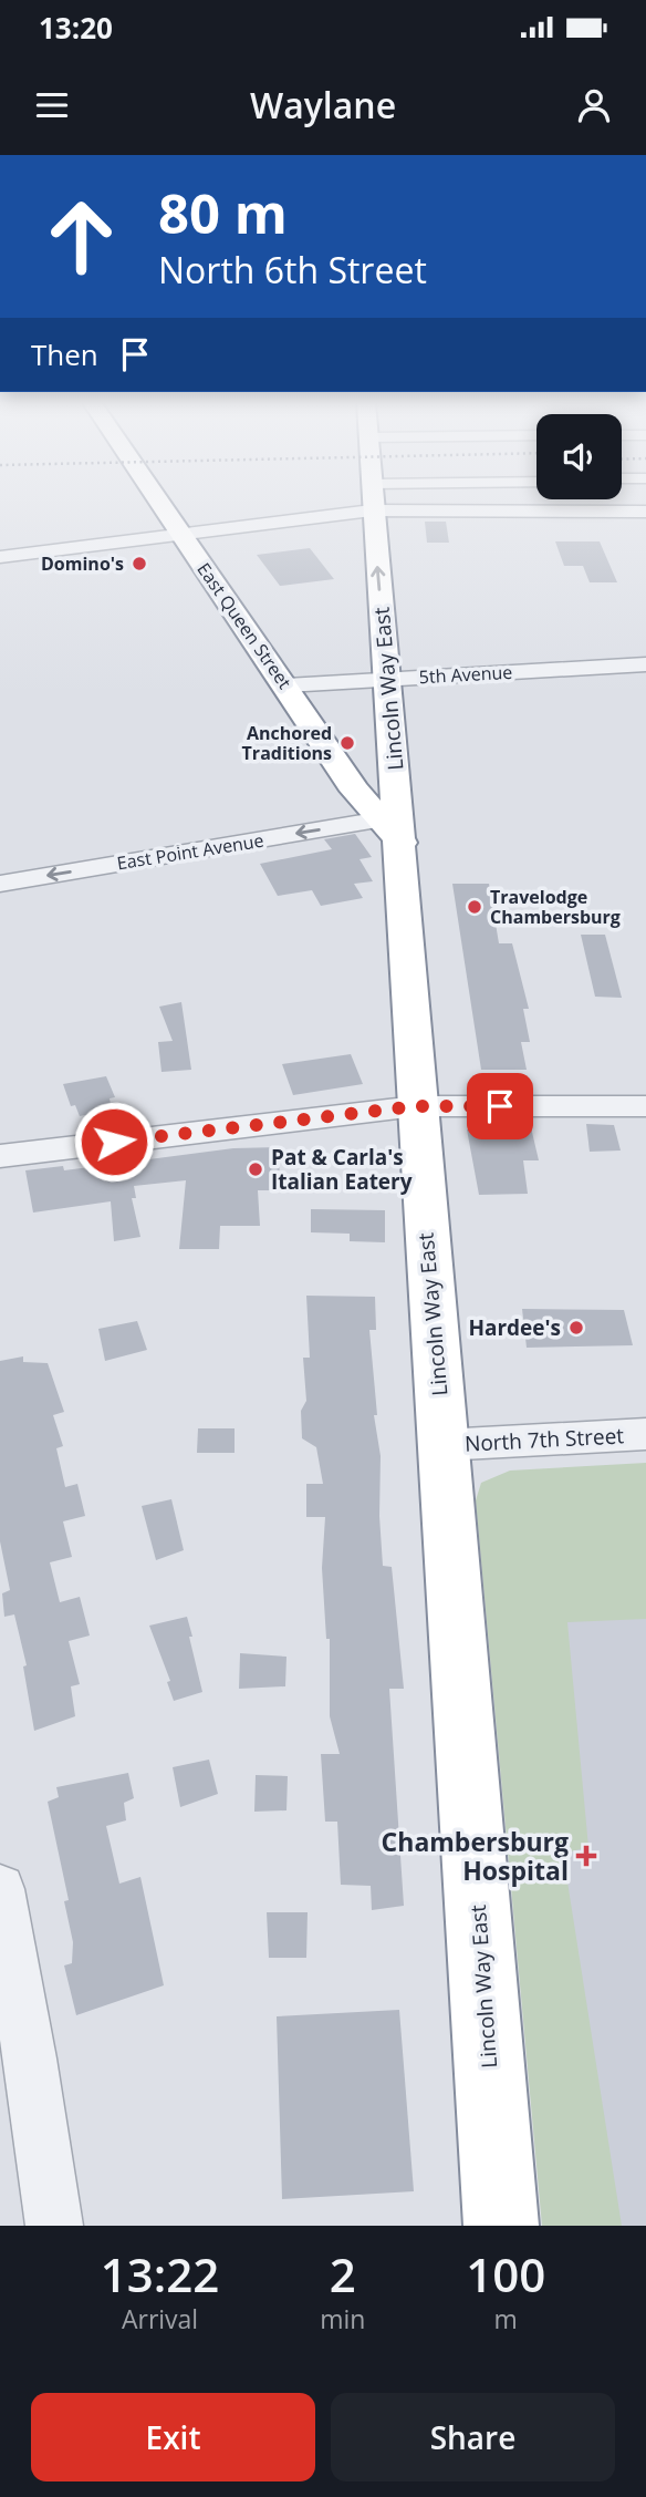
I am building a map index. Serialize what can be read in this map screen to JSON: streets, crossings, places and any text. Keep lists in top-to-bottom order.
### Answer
{
  "streets": {
    "highway": ["East Queen Street", "Lincoln Way East"],
    "street": ["5th Avenue", "East Point Avenue", "North 7th Street"]
  },
  "crossings": [
    ["East Queen Street", "5th Avenue"],
    ["East Queen Street", "Lincoln Way East"],
    ["East Queen Street", "East Point Avenue"],
    ["5th Avenue", "Lincoln Way East"],
    ["Lincoln Way East", "East Point Avenue"],
    ["Lincoln Way East", "North 7th Street"]
  ],
  "places": {
    "other": [
      "Domino's",
      "Anchored Traditions",
      "Travelodge Chambersburg",
      "Pat & Carla's Italian Eatery",
      "Hardee's"
    ],
    "health": ["Chambersburg Hospital"]
  },
  "page": {
    "status": "13:20",
    "header": "Waylane",
    "turn": ["80 m", "North 6th Street"],
    "then": "Then",
    "eta": [
      "13:22",
      "Arrival",
      "2",
      "min",
      "100",
      "m"
    ],
    "buttons": ["Exit", "Share"]
  }
}
